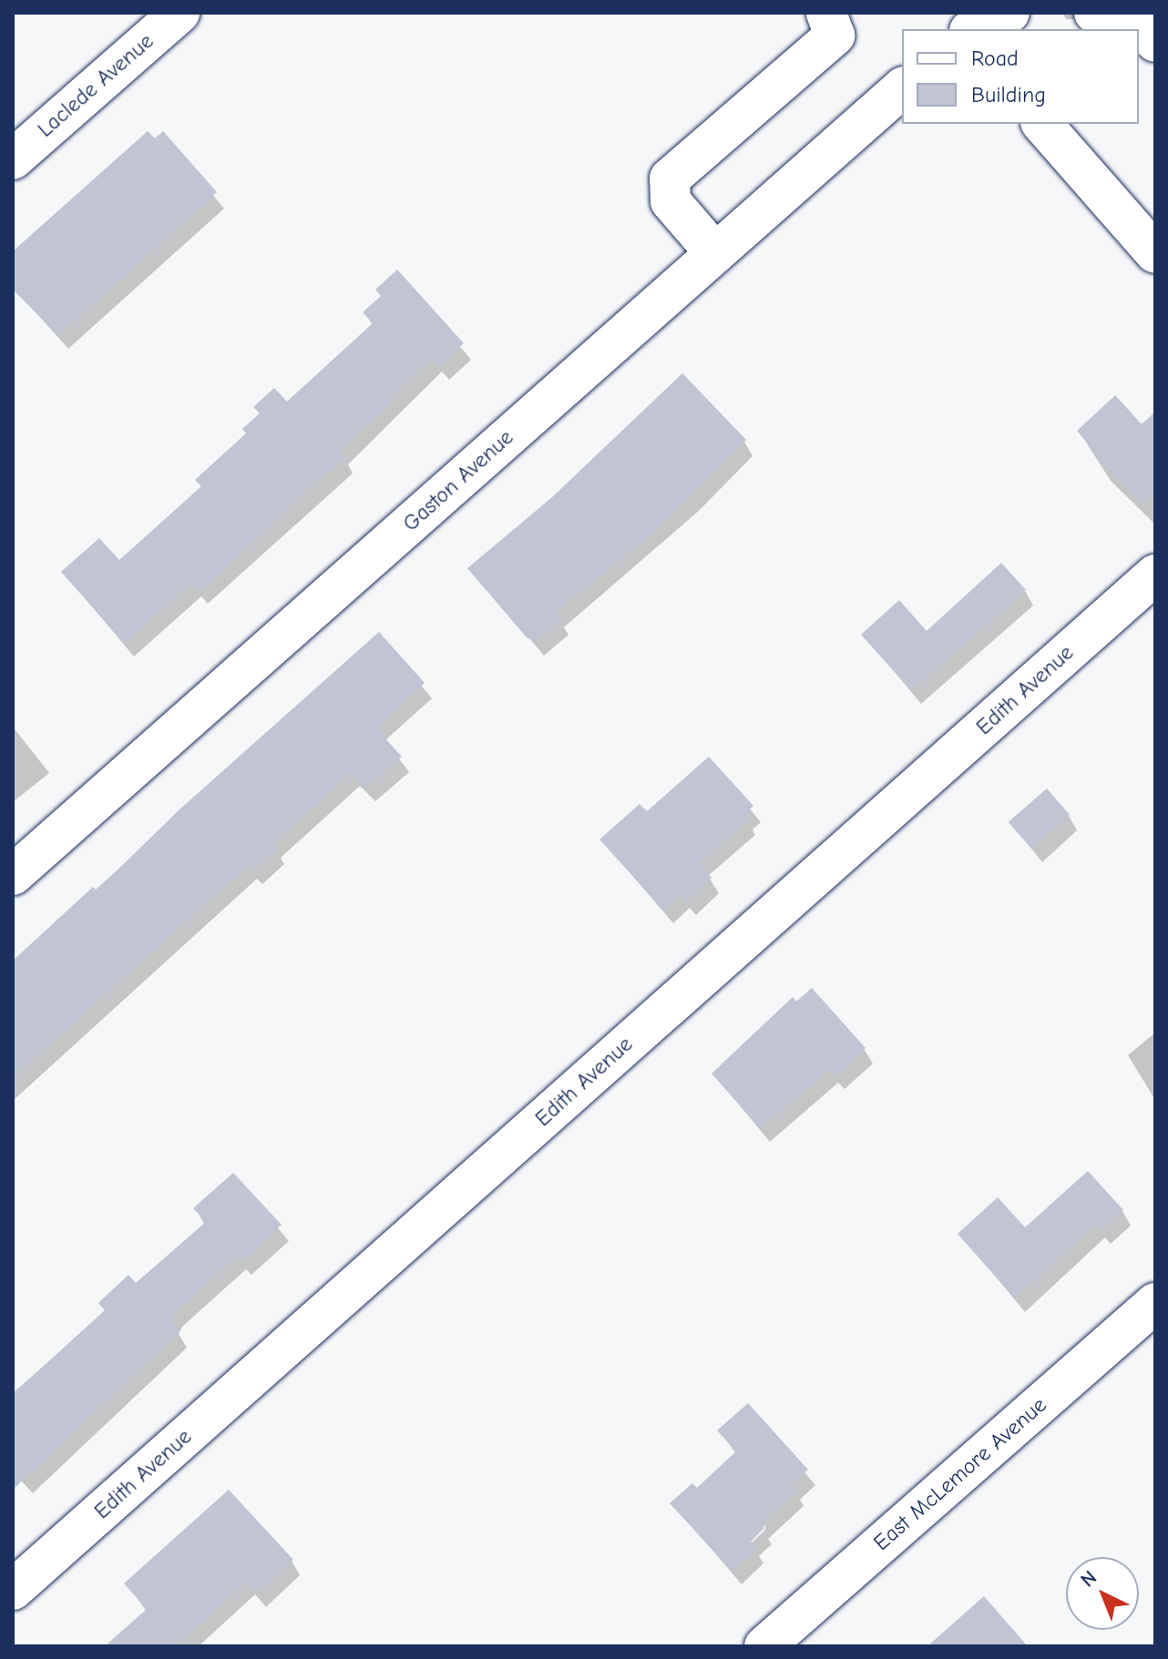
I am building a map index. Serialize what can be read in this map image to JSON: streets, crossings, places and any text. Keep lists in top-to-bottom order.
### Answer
{
  "streets": {
    "street": [
      "Laclede Avenue",
      "Gaston Avenue",
      "Edith Avenue",
      "East McLemore Avenue"
    ]
  },
  "legend": ["Road", "Building"],
  "north": "top left"
}
